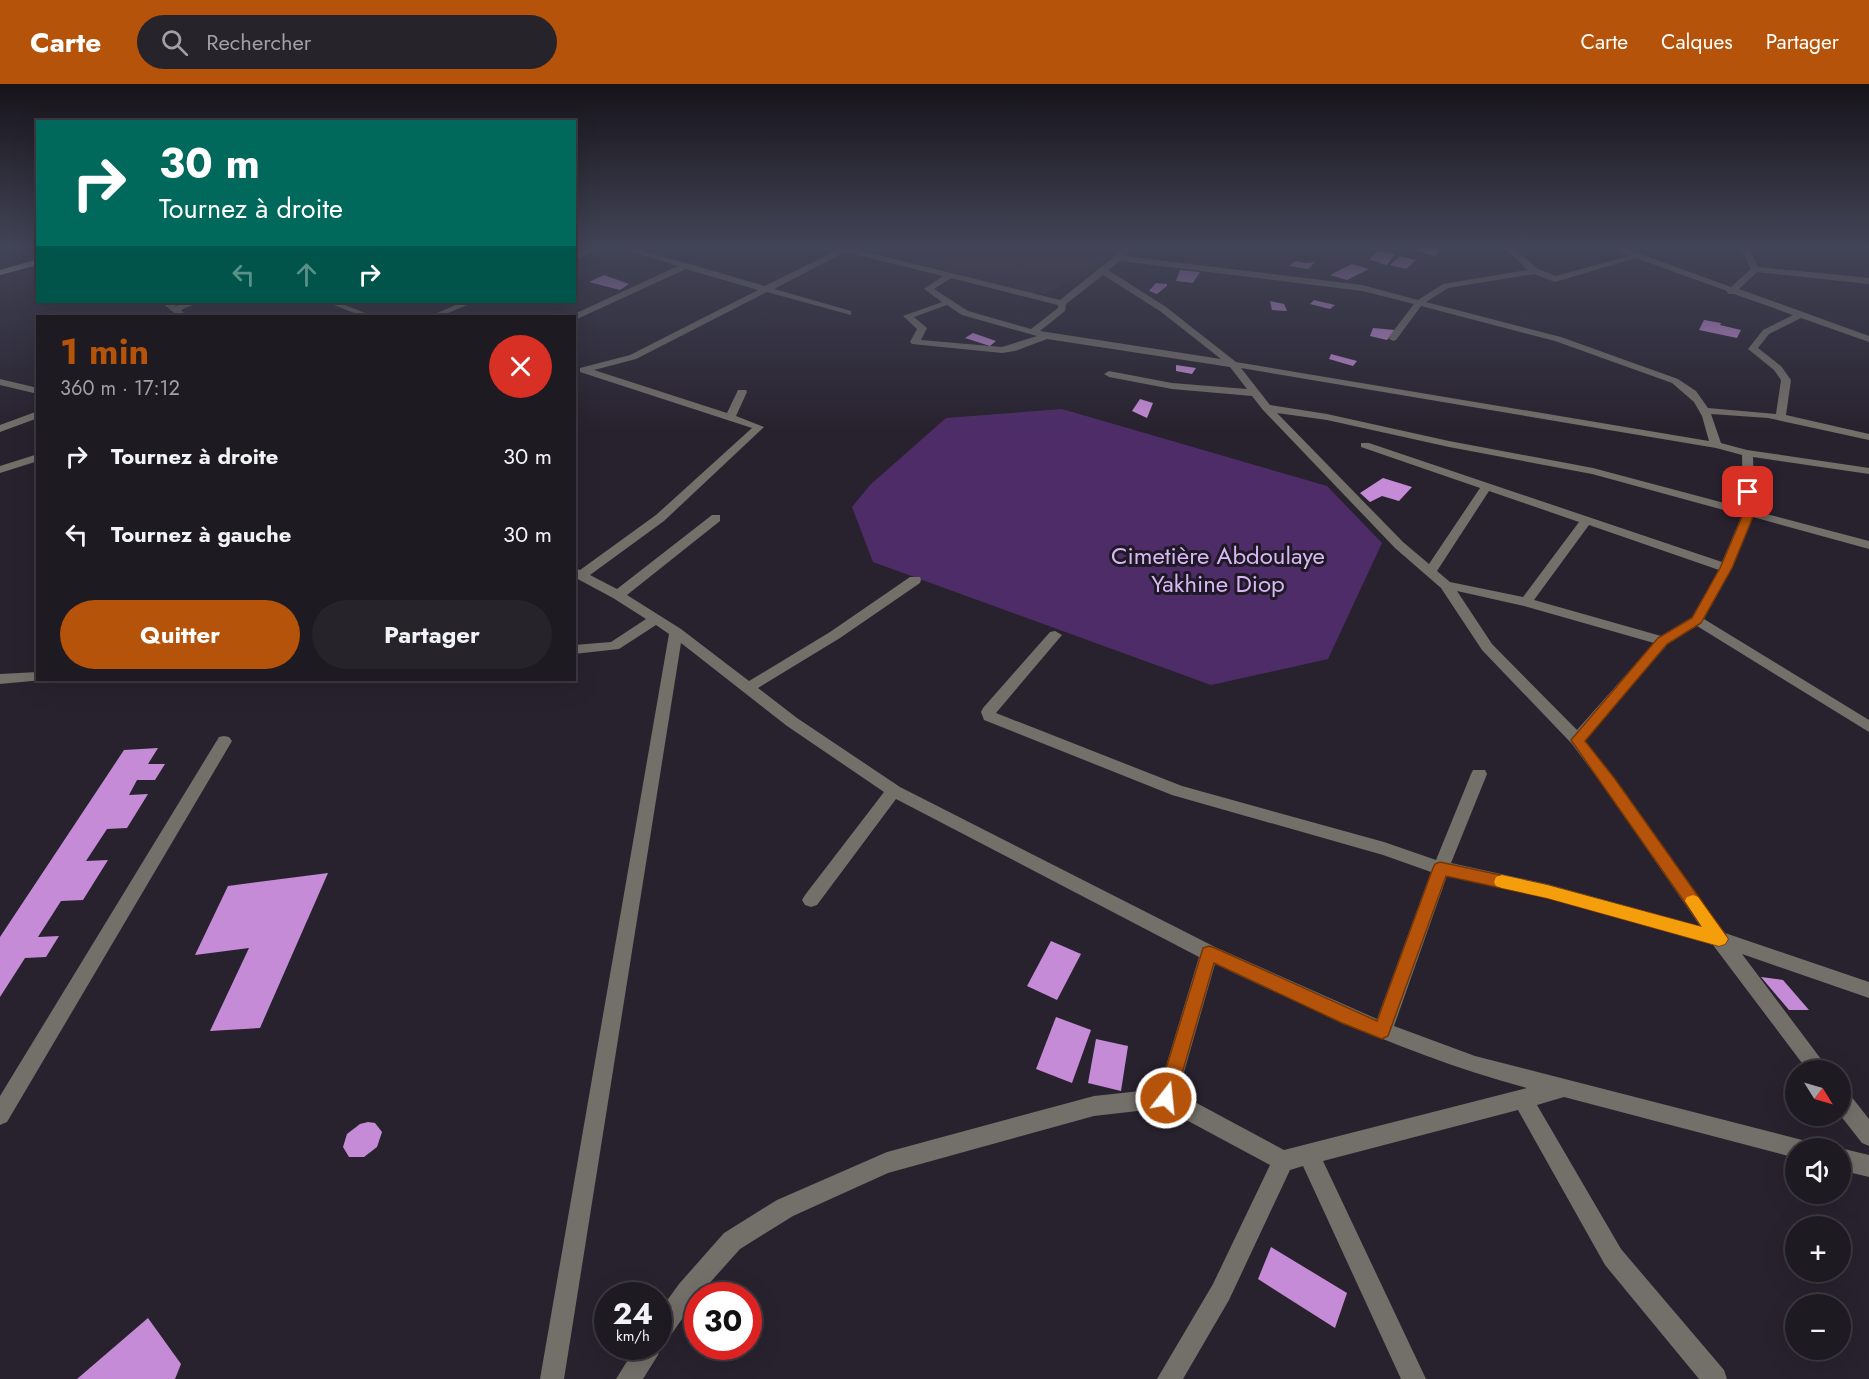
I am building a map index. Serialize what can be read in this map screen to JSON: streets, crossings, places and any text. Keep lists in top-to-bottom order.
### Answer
{
  "parks": ["Cimetière Abdoulaye Yakhine Diop"],
  "north": "bottom right",
  "page": {
    "header": "Carte",
    "search": "Rechercher",
    "nav": ["Carte", "Calques", "Partager"],
    "turn": ["30 m", "Tournez à droite"],
    "heading": ["1 min", "360 m · 17:12"],
    "list": [
      {
        "name": "Tournez à droite",
        "value": "30 m"
      },
      {
        "name": "Tournez à gauche",
        "value": "30 m"
      }
    ],
    "buttons": ["Quitter", "Partager"],
    "map_buttons": ["+", "−"],
    "speed": "24 km/h",
    "limit": "30"
  }
}
